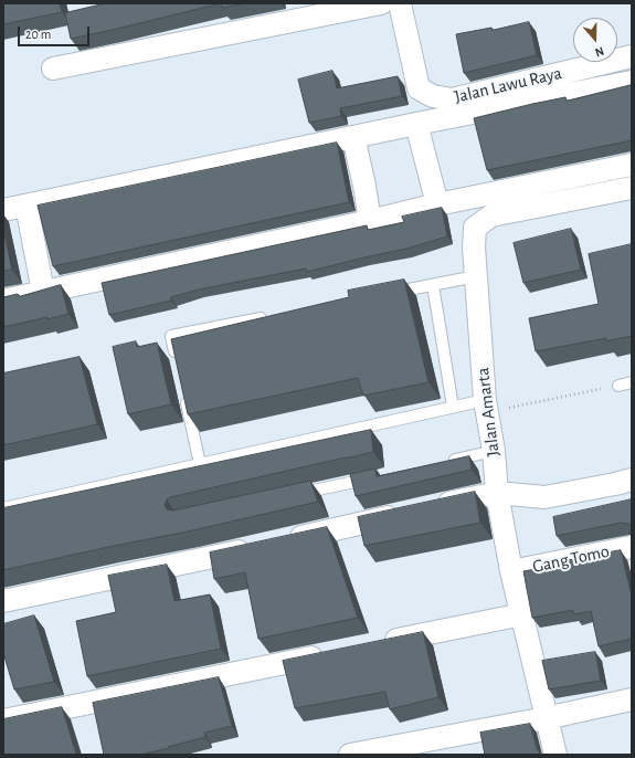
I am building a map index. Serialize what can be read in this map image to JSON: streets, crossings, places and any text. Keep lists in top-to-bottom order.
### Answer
{
  "streets": {
    "street": ["Jalan Lawu Raya", "Jalan Amarta", "Gang Tomo"]
  },
  "crossings": [
    ["Jalan Amarta", "Gang Tomo"]
  ],
  "scale_bar": "20 m",
  "north": "bottom"
}
